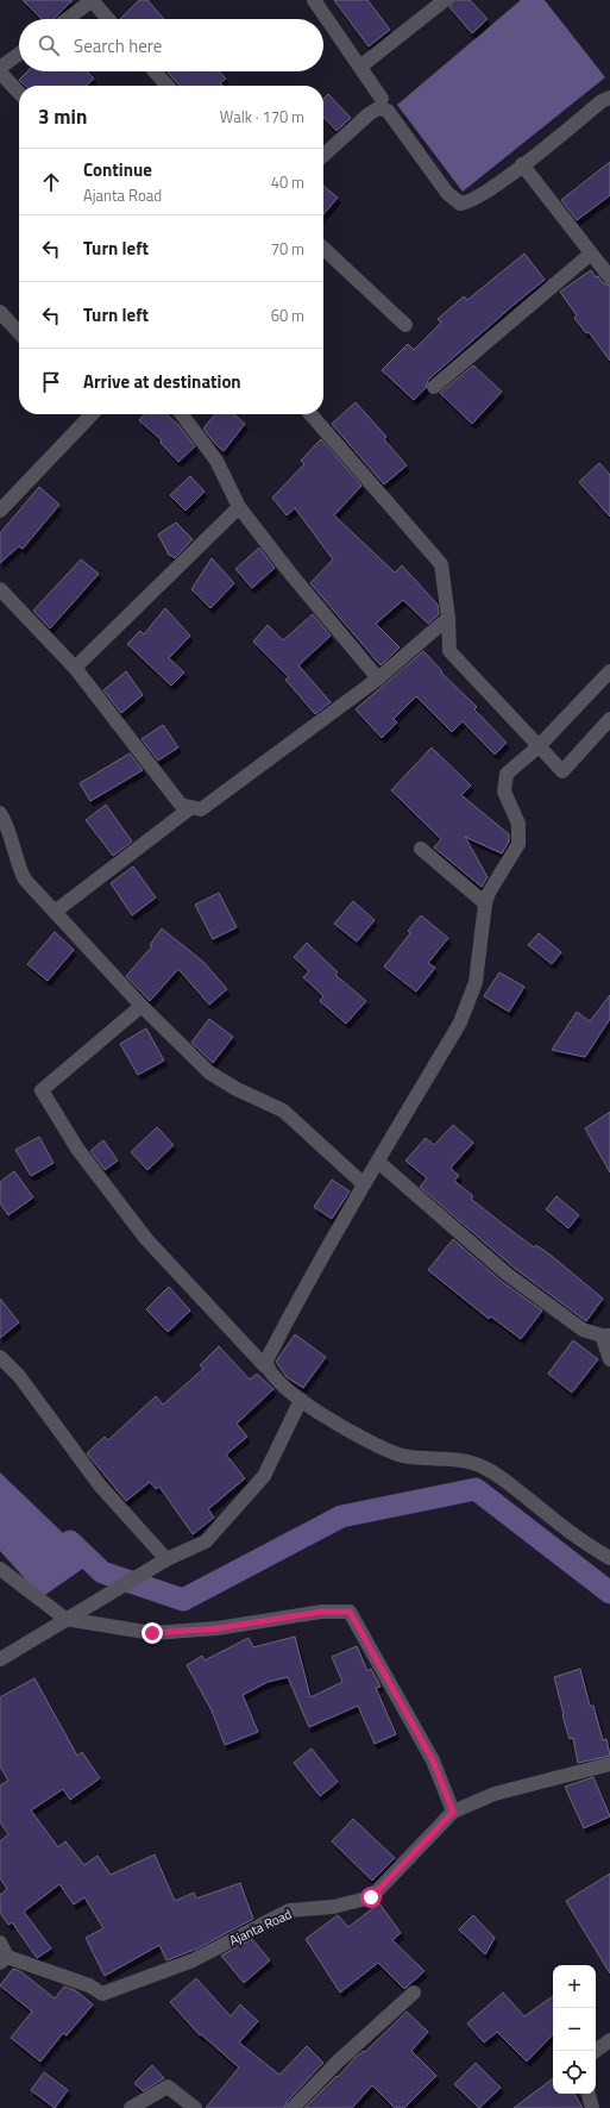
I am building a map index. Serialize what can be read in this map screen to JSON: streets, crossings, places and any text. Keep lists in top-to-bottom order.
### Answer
{
  "streets": {
    "street": ["Ajanta Road"]
  },
  "page": {
    "search": "Search here",
    "heading": ["3 min", "Walk · 170 m"],
    "list": [
      ["Continue", "Ajanta Road", "40 m"],
      ["Turn left", "70 m"],
      ["Turn left", "60 m"],
      "Arrive at destination"
    ],
    "map_buttons": ["+", "−"]
  }
}
